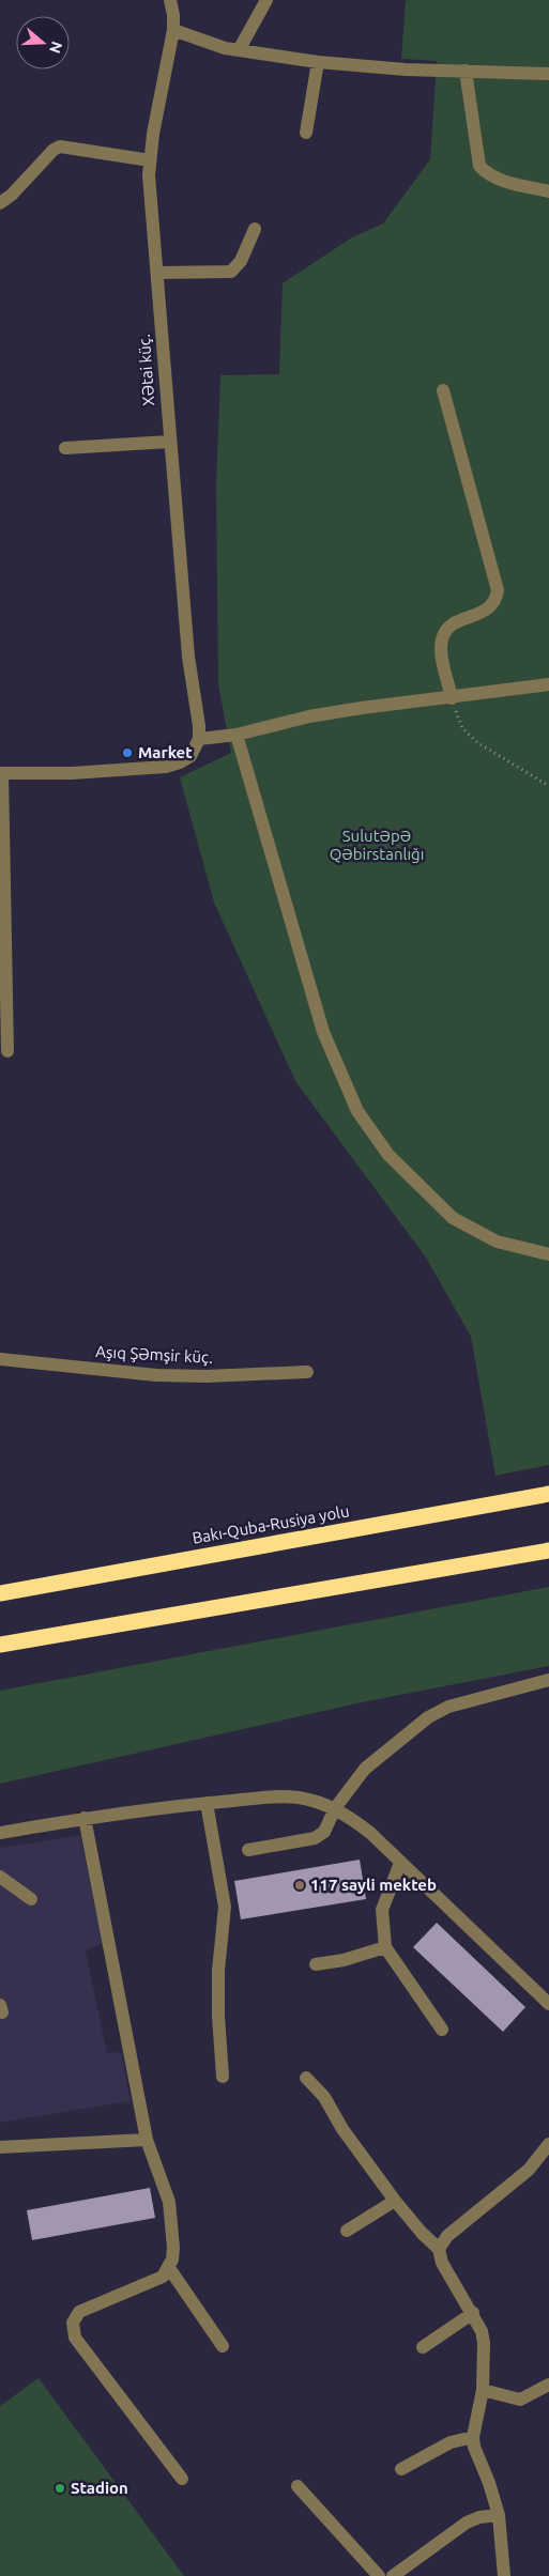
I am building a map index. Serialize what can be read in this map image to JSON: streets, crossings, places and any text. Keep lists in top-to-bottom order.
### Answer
{
  "streets": {
    "highway": ["Bakı-Quba-Rusiya yolu"],
    "street": ["Xətai küç.", "Aşıq Şəmşir küç."]
  },
  "parks": ["Sulutəpə Qəbirstanlığı"],
  "places": ["Market", "117 sayli mekteb", "Stadion"],
  "north": "right"
}
